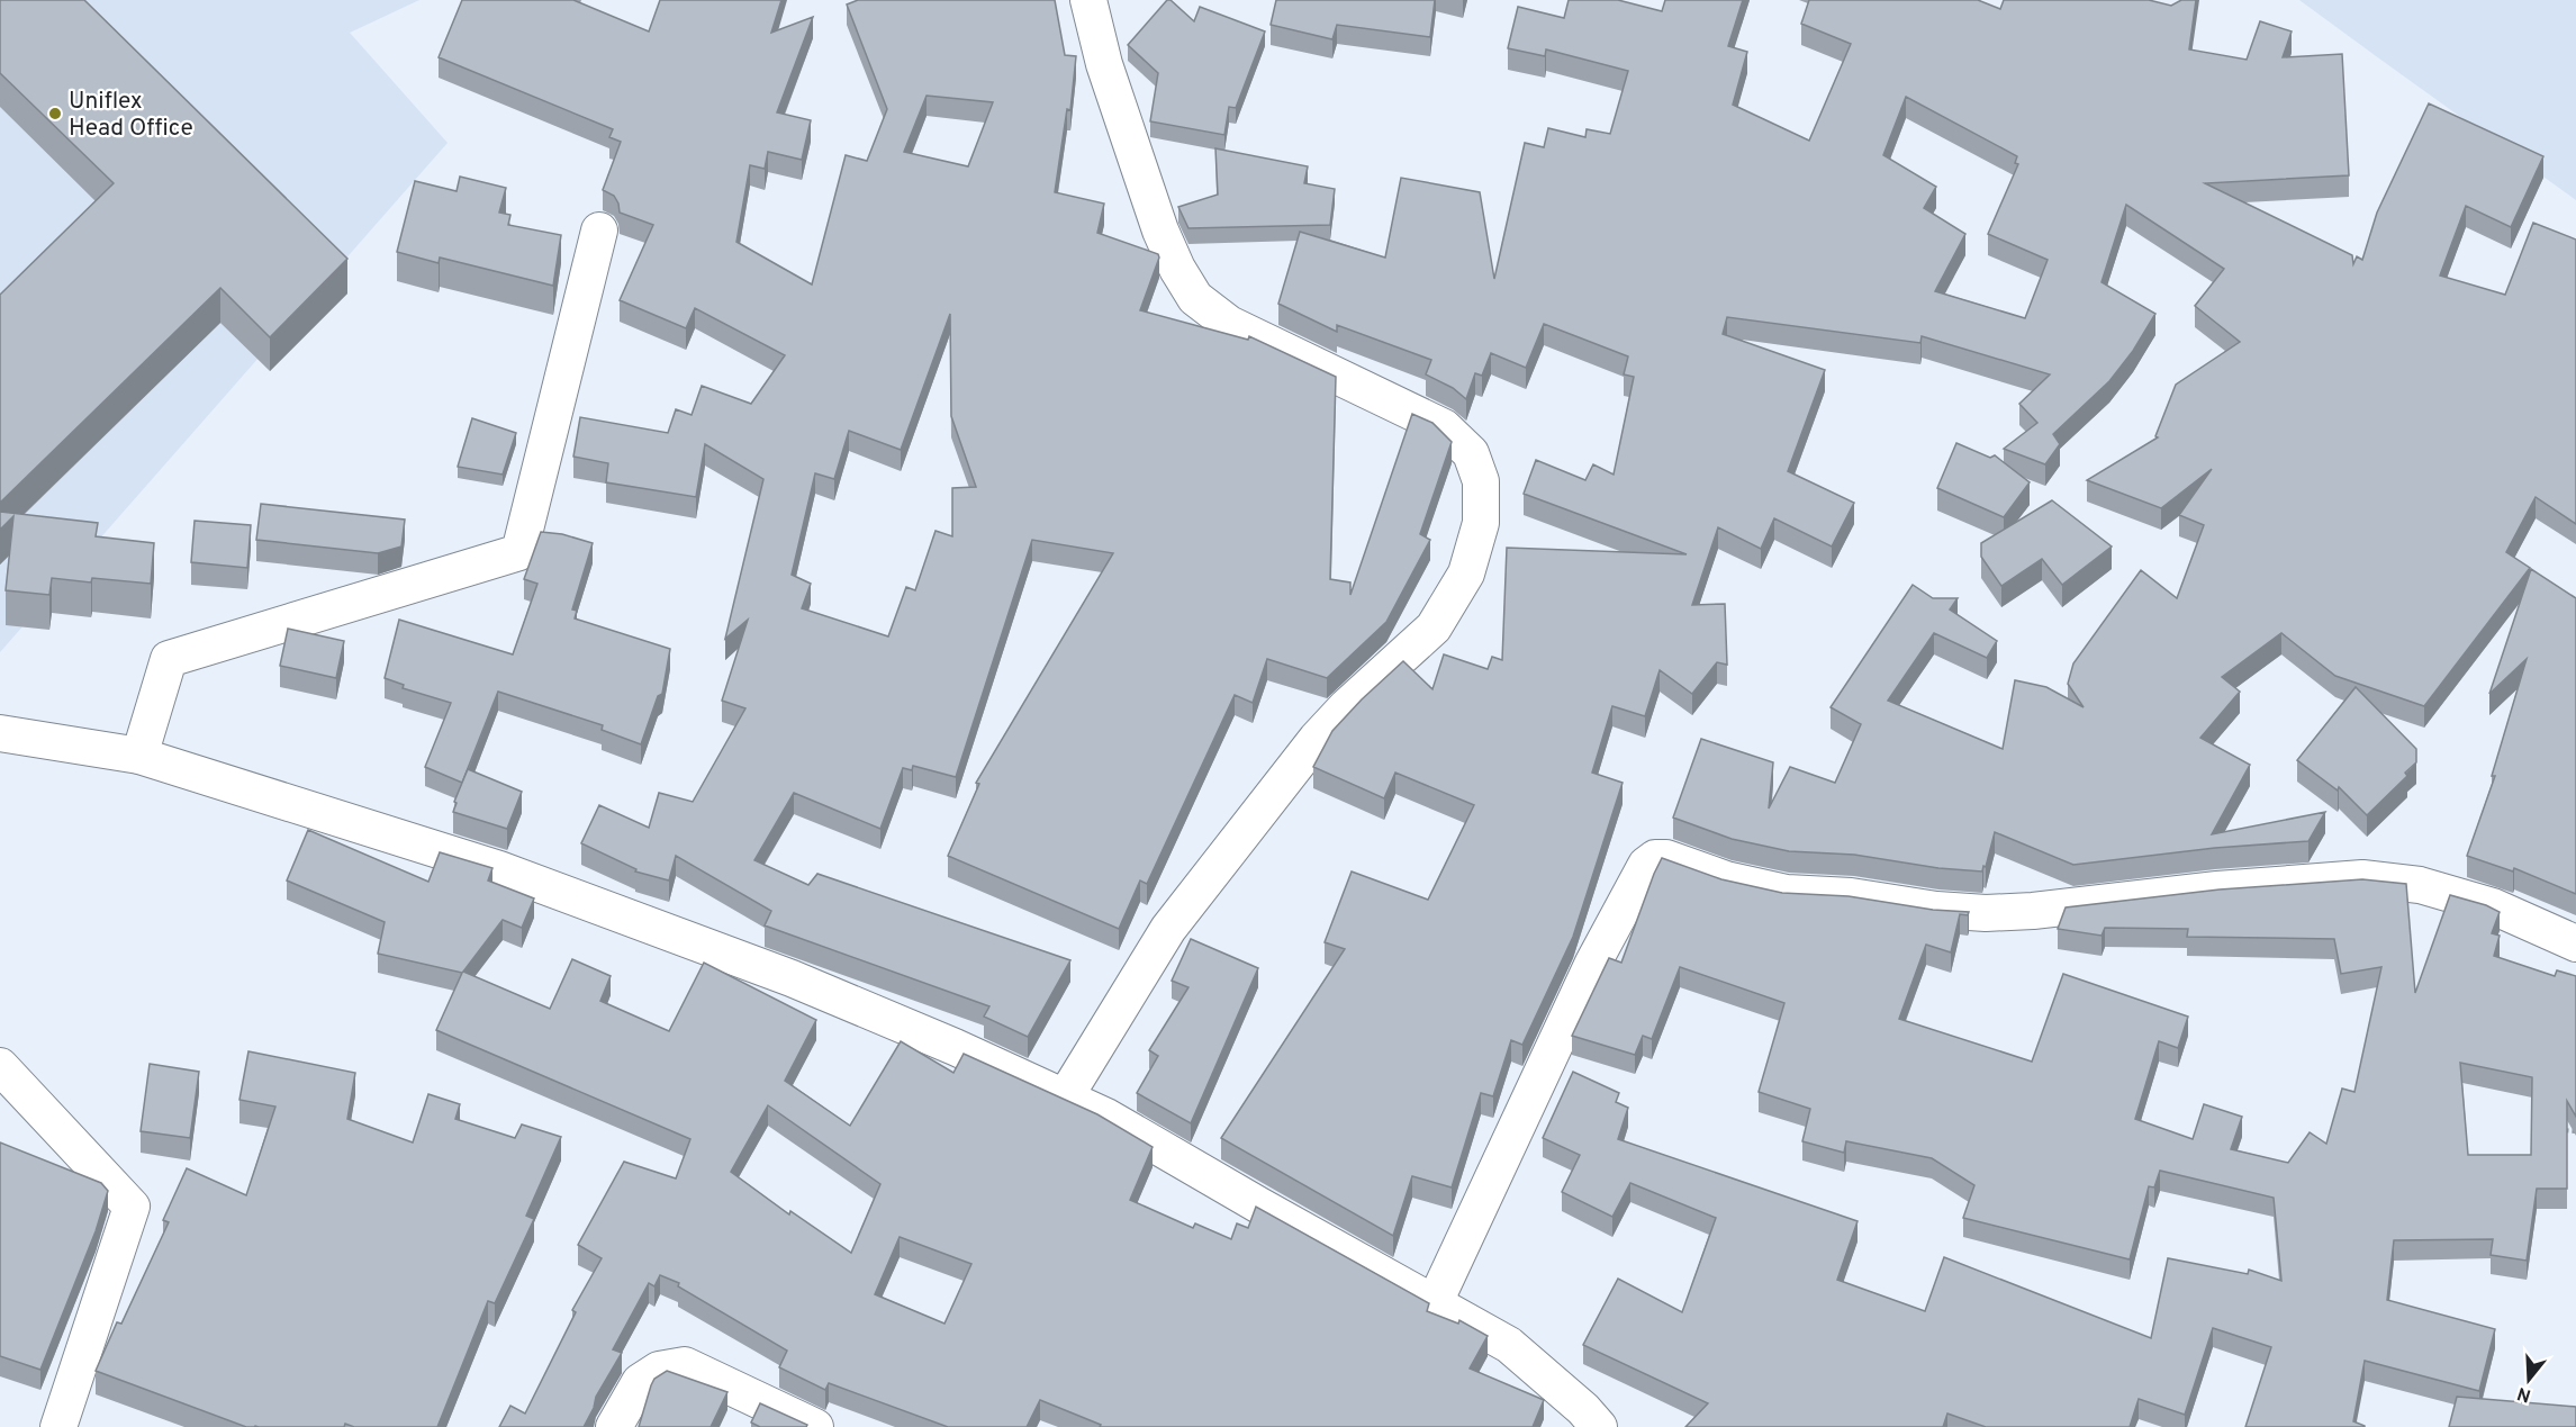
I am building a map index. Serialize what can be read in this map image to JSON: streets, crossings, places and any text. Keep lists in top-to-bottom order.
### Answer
{
  "places": ["Uniflex Head Office"],
  "north": "bottom"
}
